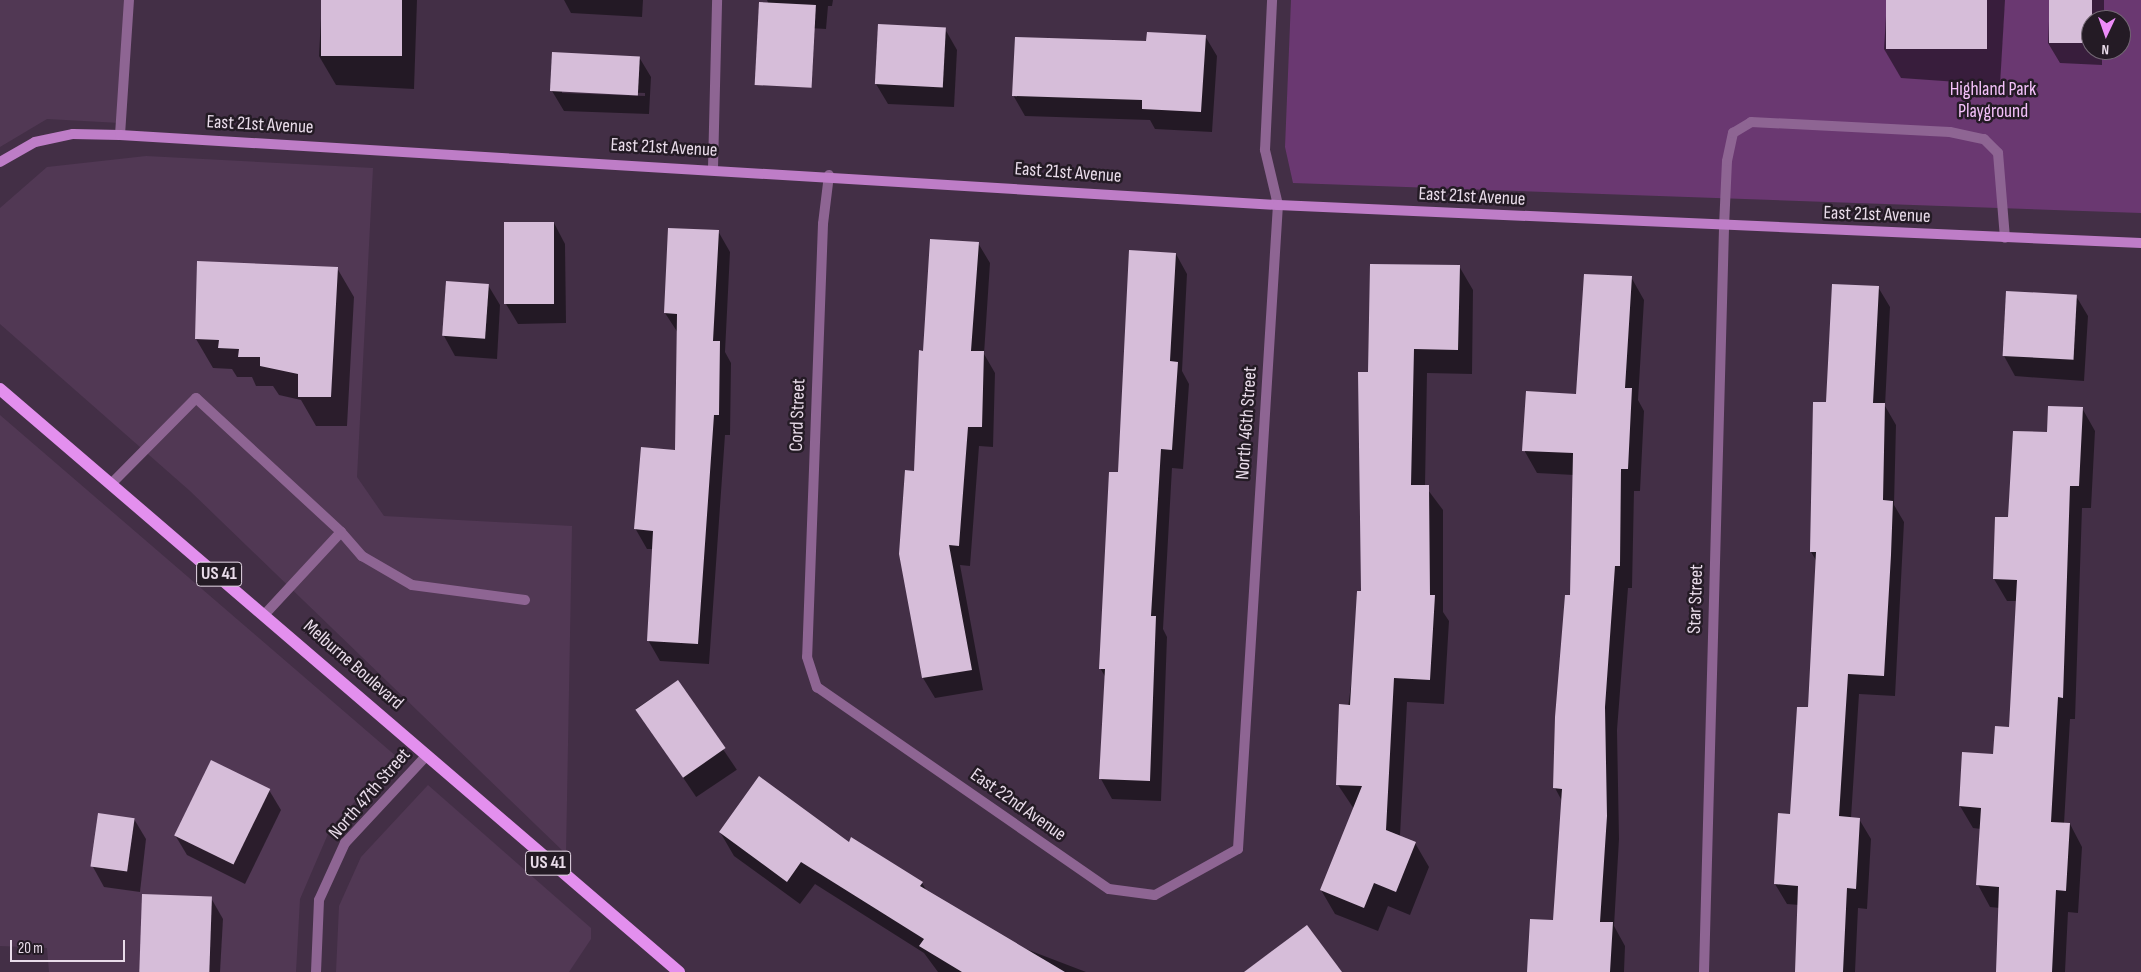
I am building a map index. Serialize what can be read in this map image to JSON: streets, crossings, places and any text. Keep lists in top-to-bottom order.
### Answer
{
  "streets": {
    "main road": ["US 41", "Melburne Boulevard"],
    "street": [
      "East 21st Avenue",
      "Cord Street",
      "North 46th Street",
      "Star Street",
      "North 47th Street",
      "East 22nd Avenue"
    ]
  },
  "crossings": [
    ["East 21st Avenue", "Cord Street"],
    ["East 21st Avenue", "North 46th Street"],
    ["East 21st Avenue", "Star Street"],
    ["Cord Street", "East 22nd Avenue"],
    ["North 46th Street", "East 22nd Avenue"],
    ["Melburne Boulevard", "North 47th Street"]
  ],
  "parks": ["Highland Park Playground"],
  "scale_bar": "20 m",
  "north": "bottom"
}
